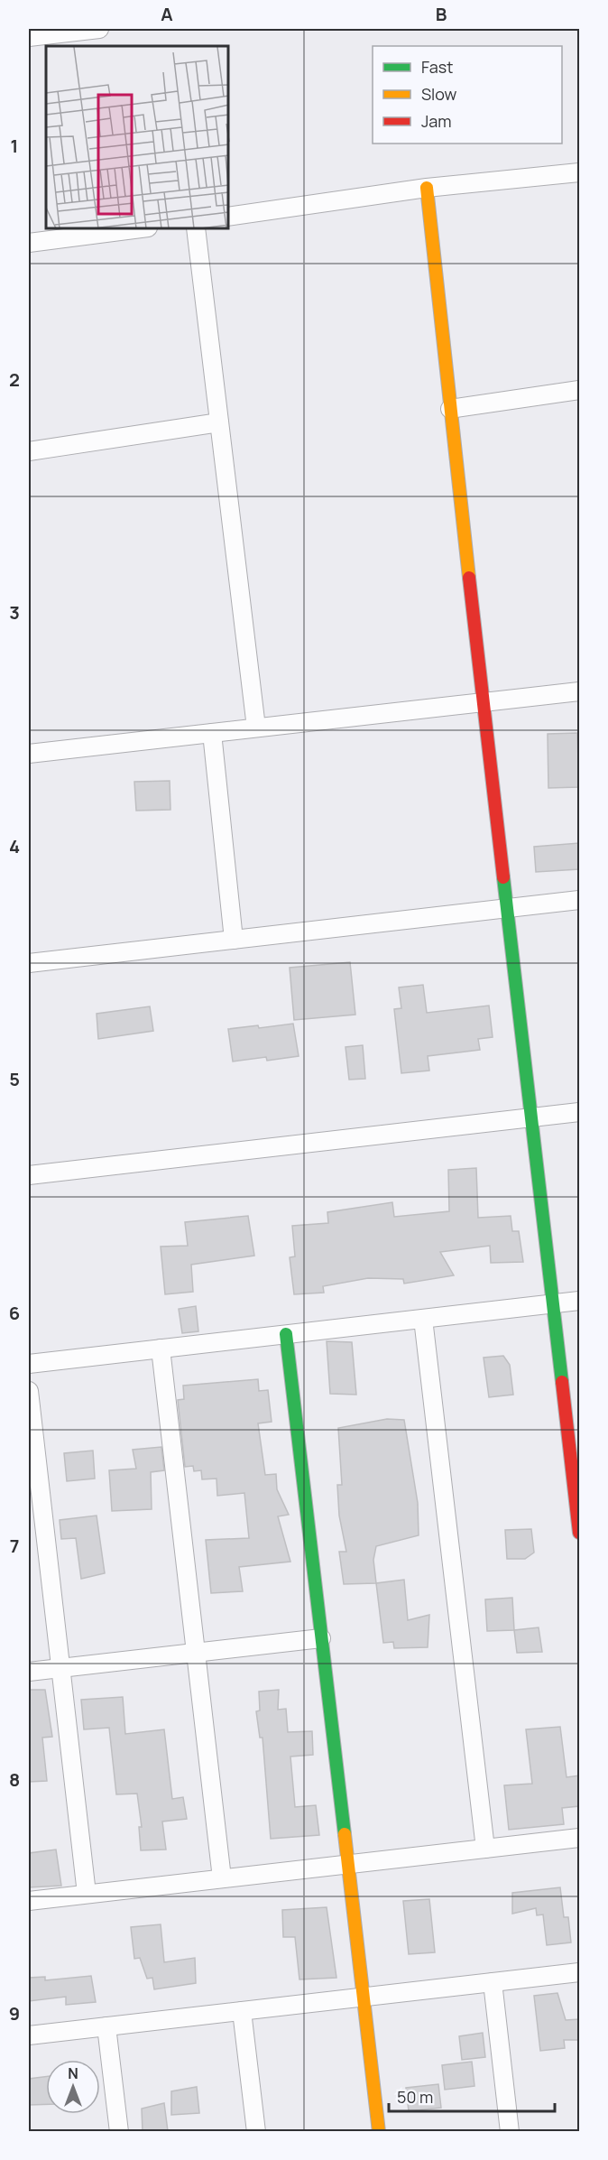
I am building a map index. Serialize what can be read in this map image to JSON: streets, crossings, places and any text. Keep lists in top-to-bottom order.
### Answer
{
  "legend": ["Fast", "Slow", "Jam"],
  "scale_bar": "50 m",
  "north": "top",
  "grid": {
    "columns": ["A", "B"],
    "rows": [
      "1",
      "2",
      "3",
      "4",
      "5",
      "6",
      "7",
      "8",
      "9"
    ]
  }
}
